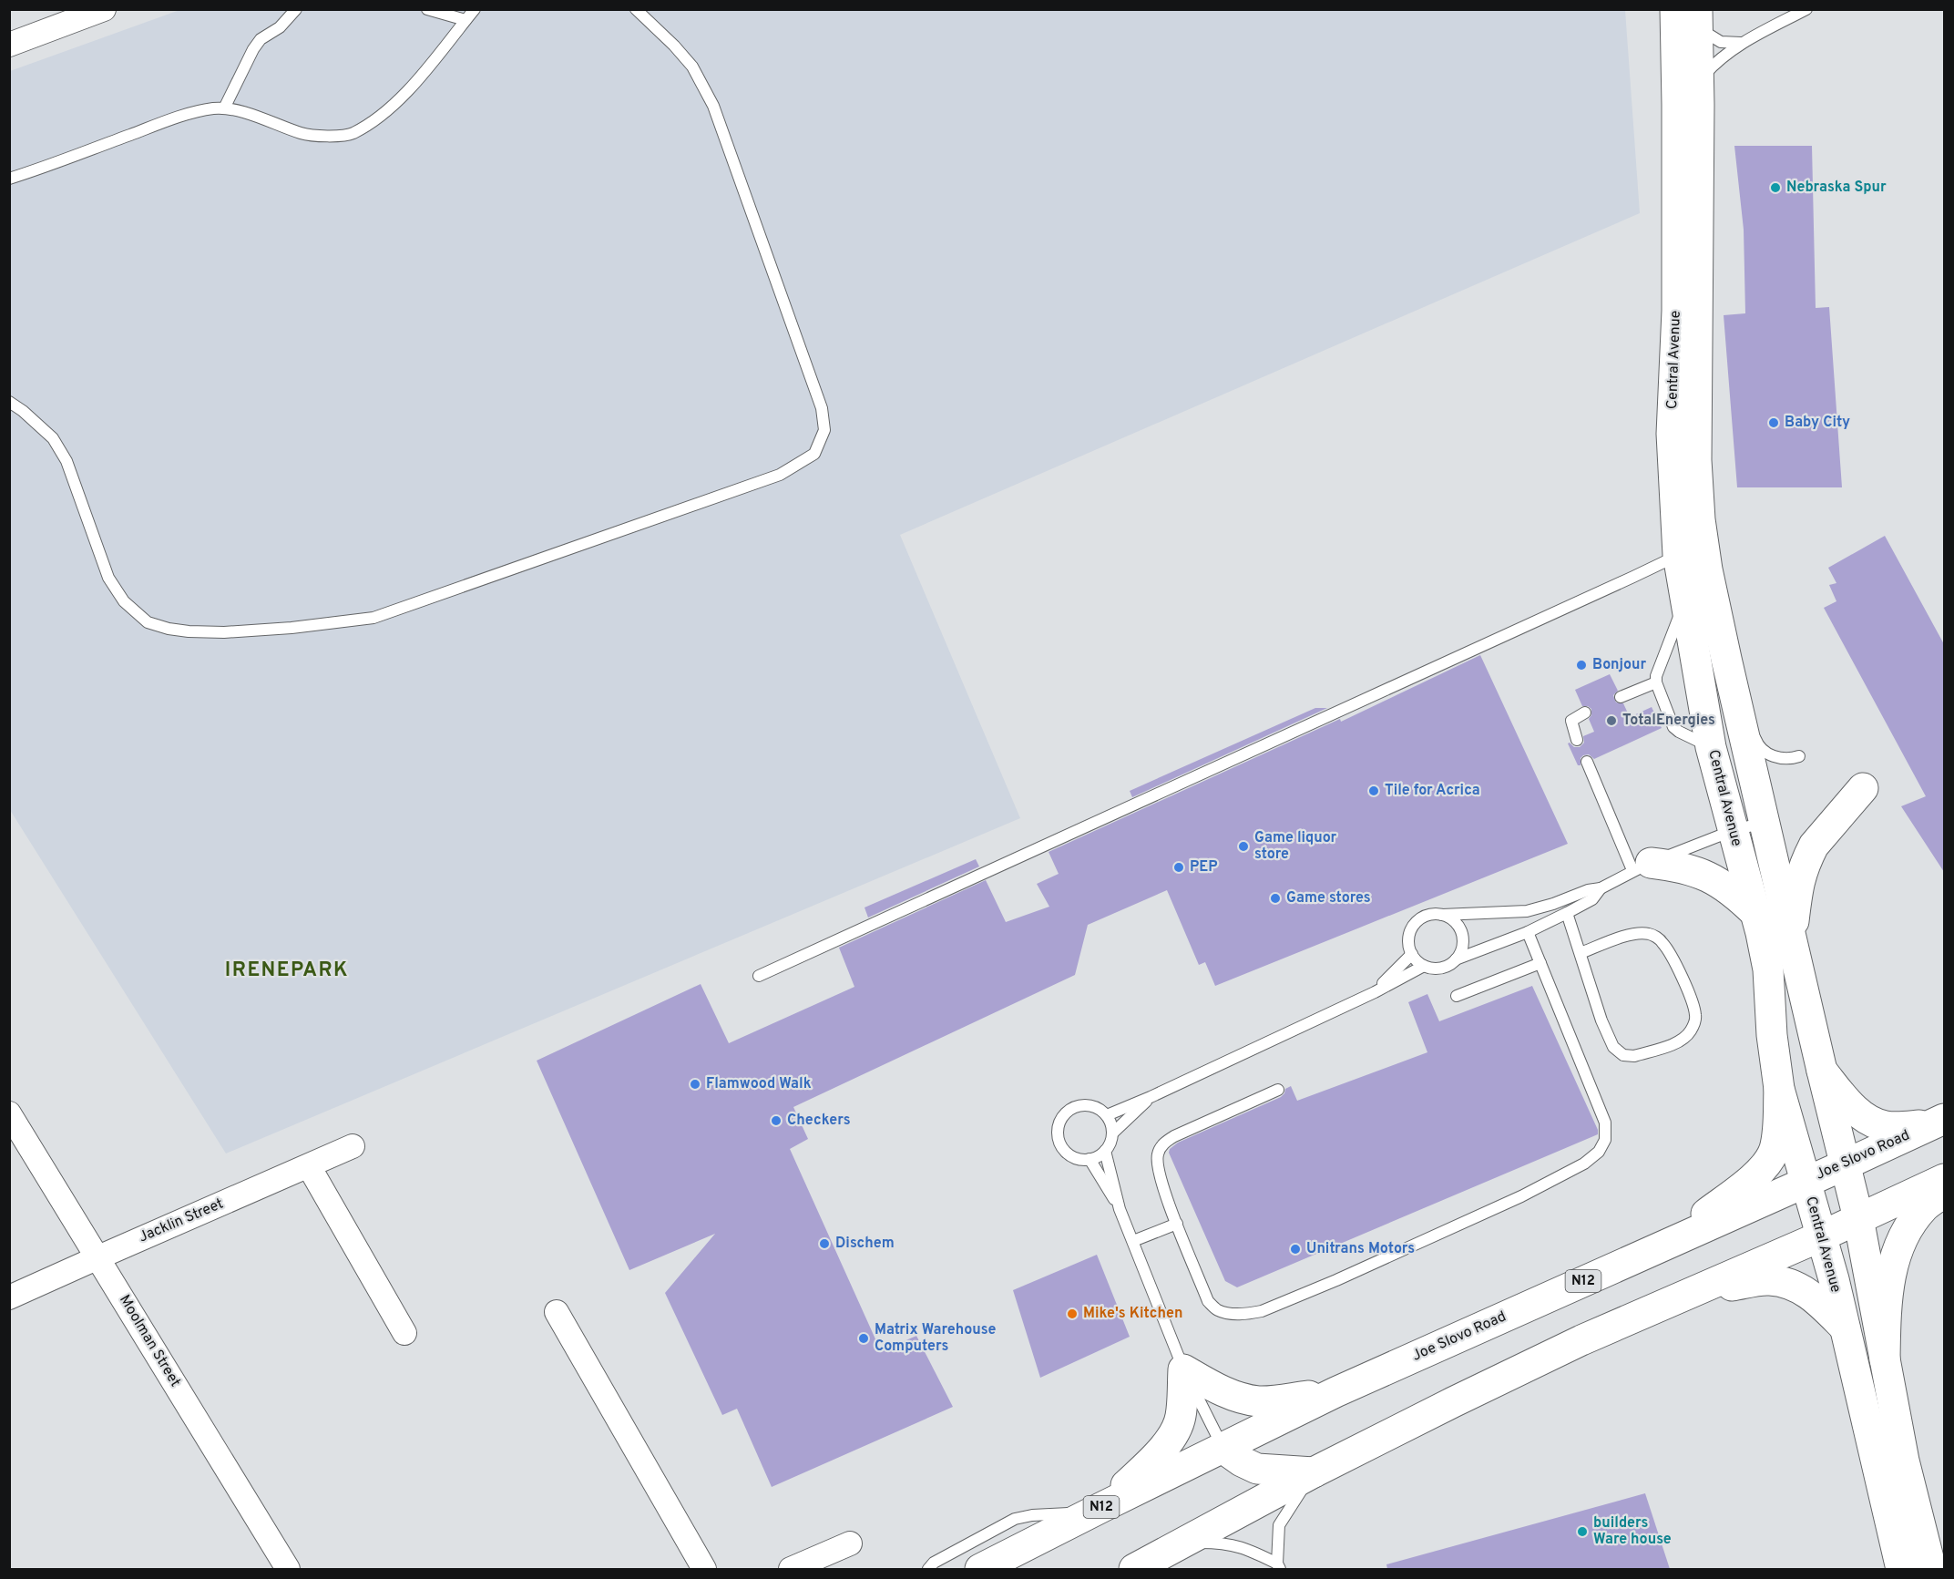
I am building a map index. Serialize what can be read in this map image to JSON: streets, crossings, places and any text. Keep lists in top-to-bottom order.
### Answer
{
  "streets": {
    "main road": ["Central Avenue", "Joe Slovo Road", "N12"],
    "street": ["Jacklin Street", "Moolman Street"]
  },
  "crossings": [
    ["Central Avenue", "Joe Slovo Road"],
    ["Jacklin Street", "Moolman Street"]
  ],
  "districts": ["IRENEPARK"],
  "places": [
    "Nebraska Spur",
    "Baby City",
    "Bonjour",
    "TotalEnergies",
    "Tile for Acrica",
    "Game liquor store",
    "PEP",
    "Game stores",
    "Flamwood Walk",
    "Checkers",
    "Dischem",
    "Unitrans Motors",
    "Mike's Kitchen",
    "Matrix Warehouse Computers",
    "builders Ware house"
  ]
}
